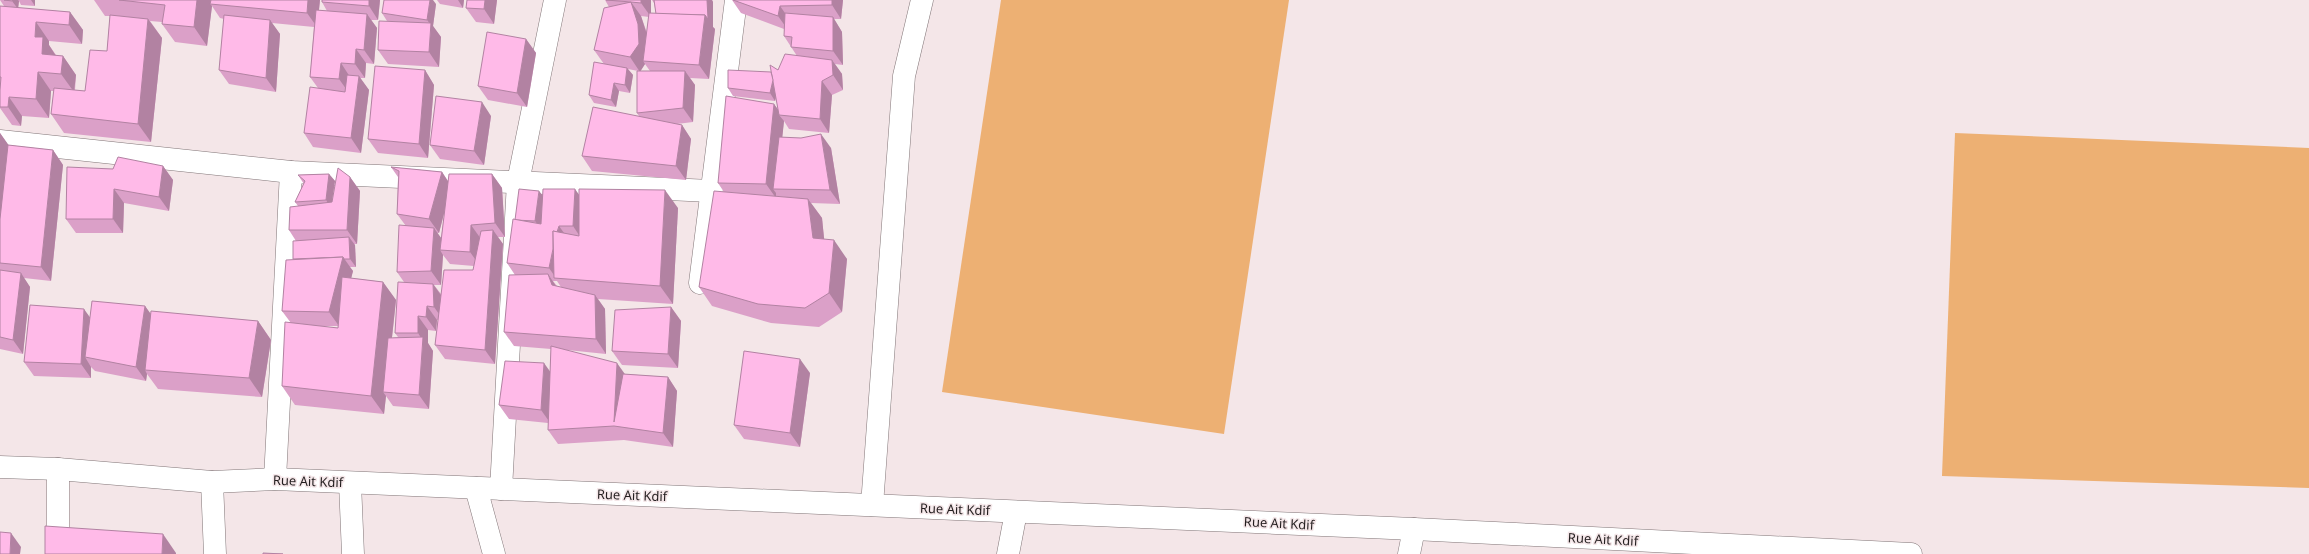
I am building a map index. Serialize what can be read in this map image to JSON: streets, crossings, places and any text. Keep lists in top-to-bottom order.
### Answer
{
  "streets": {
    "street": ["Rue Ait Kdif"]
  }
}
